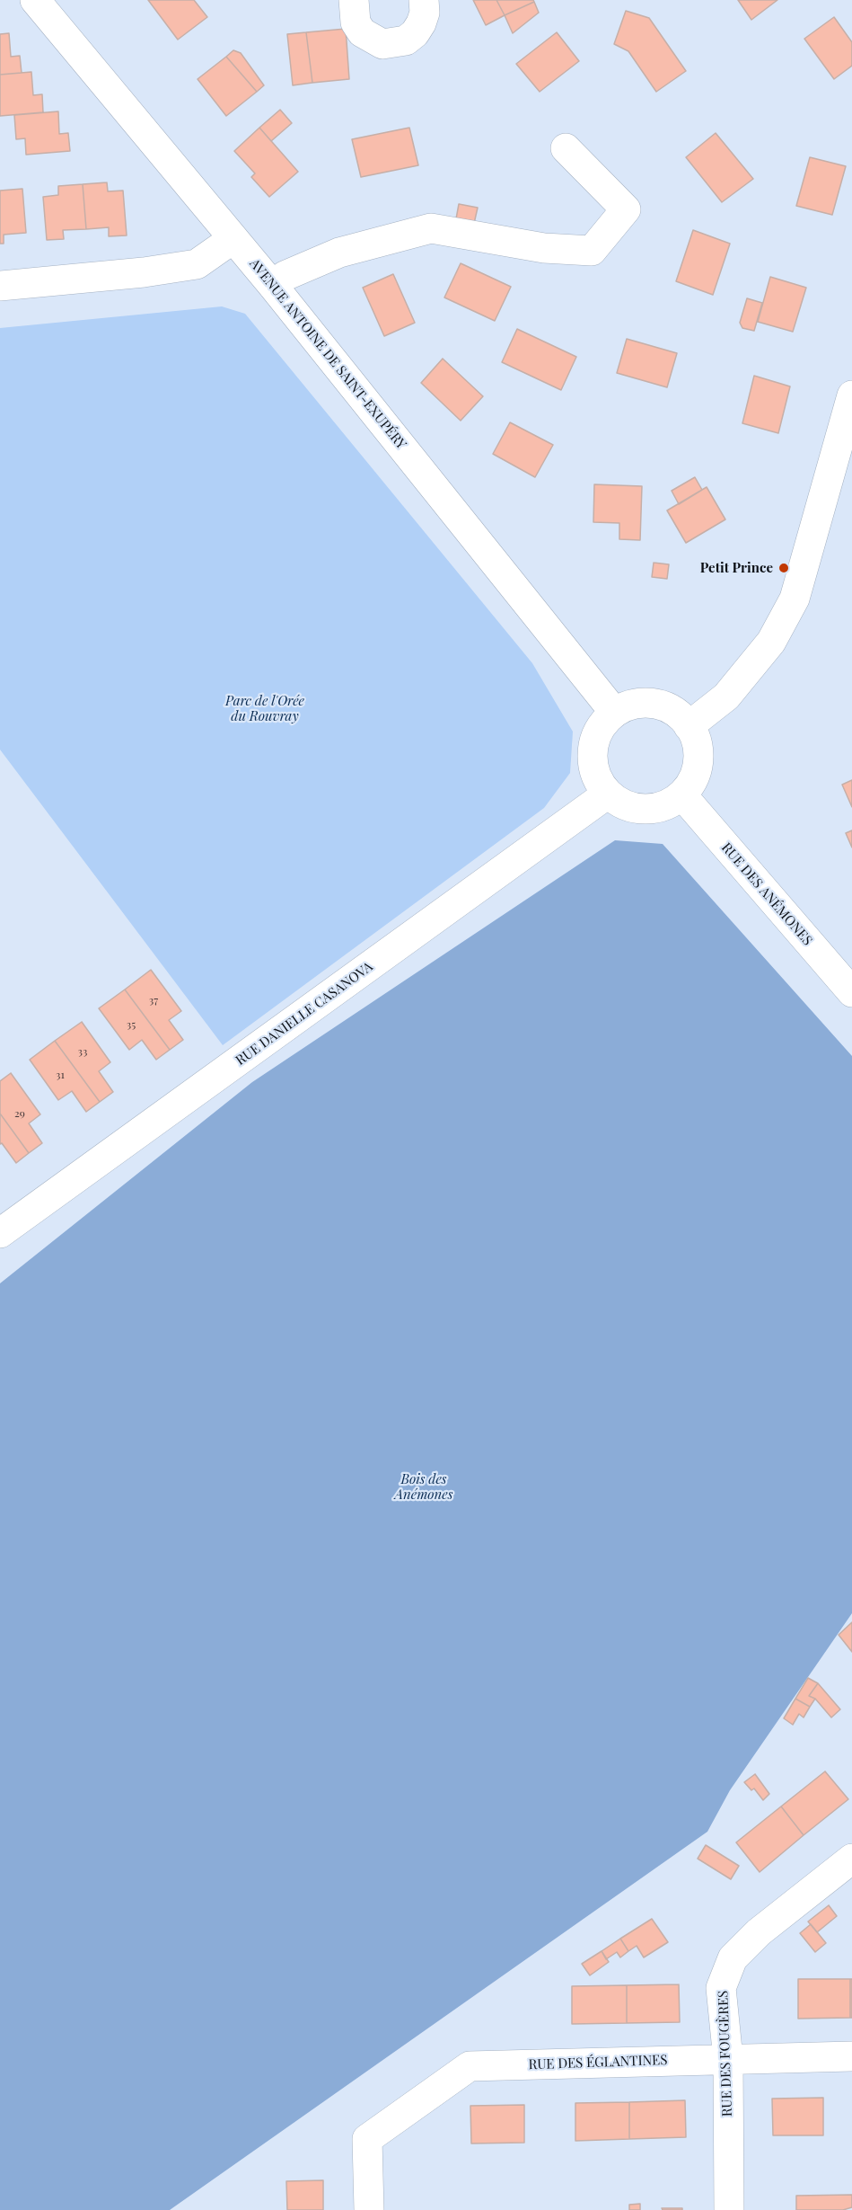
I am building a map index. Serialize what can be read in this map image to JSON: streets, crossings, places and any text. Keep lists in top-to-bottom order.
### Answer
{
  "streets": {
    "street": [
      "AVENUE ANTOINE DE SAINT-EXUPÉRY",
      "RUE DES ANÉMONES",
      "RUE DANIELLE CASANOVA",
      "RUE DES FOUGÈRES",
      "RUE DES ÉGLANTINES"
    ]
  },
  "crossings": [
    ["AVENUE ANTOINE DE SAINT-EXUPÉRY", "RUE DES ANÉMONES"],
    ["AVENUE ANTOINE DE SAINT-EXUPÉRY", "RUE DANIELLE CASANOVA"],
    ["RUE DES ANÉMONES", "RUE DANIELLE CASANOVA"],
    ["RUE DES FOUGÈRES", "RUE DES ÉGLANTINES"]
  ],
  "parks": ["Parc de l'Orée du Rouvray", "Bois des Anémones"],
  "places": ["Petit Prince"],
  "house_numbers": [
    "37",
    "35",
    "33",
    "31",
    "29"
  ]
}
